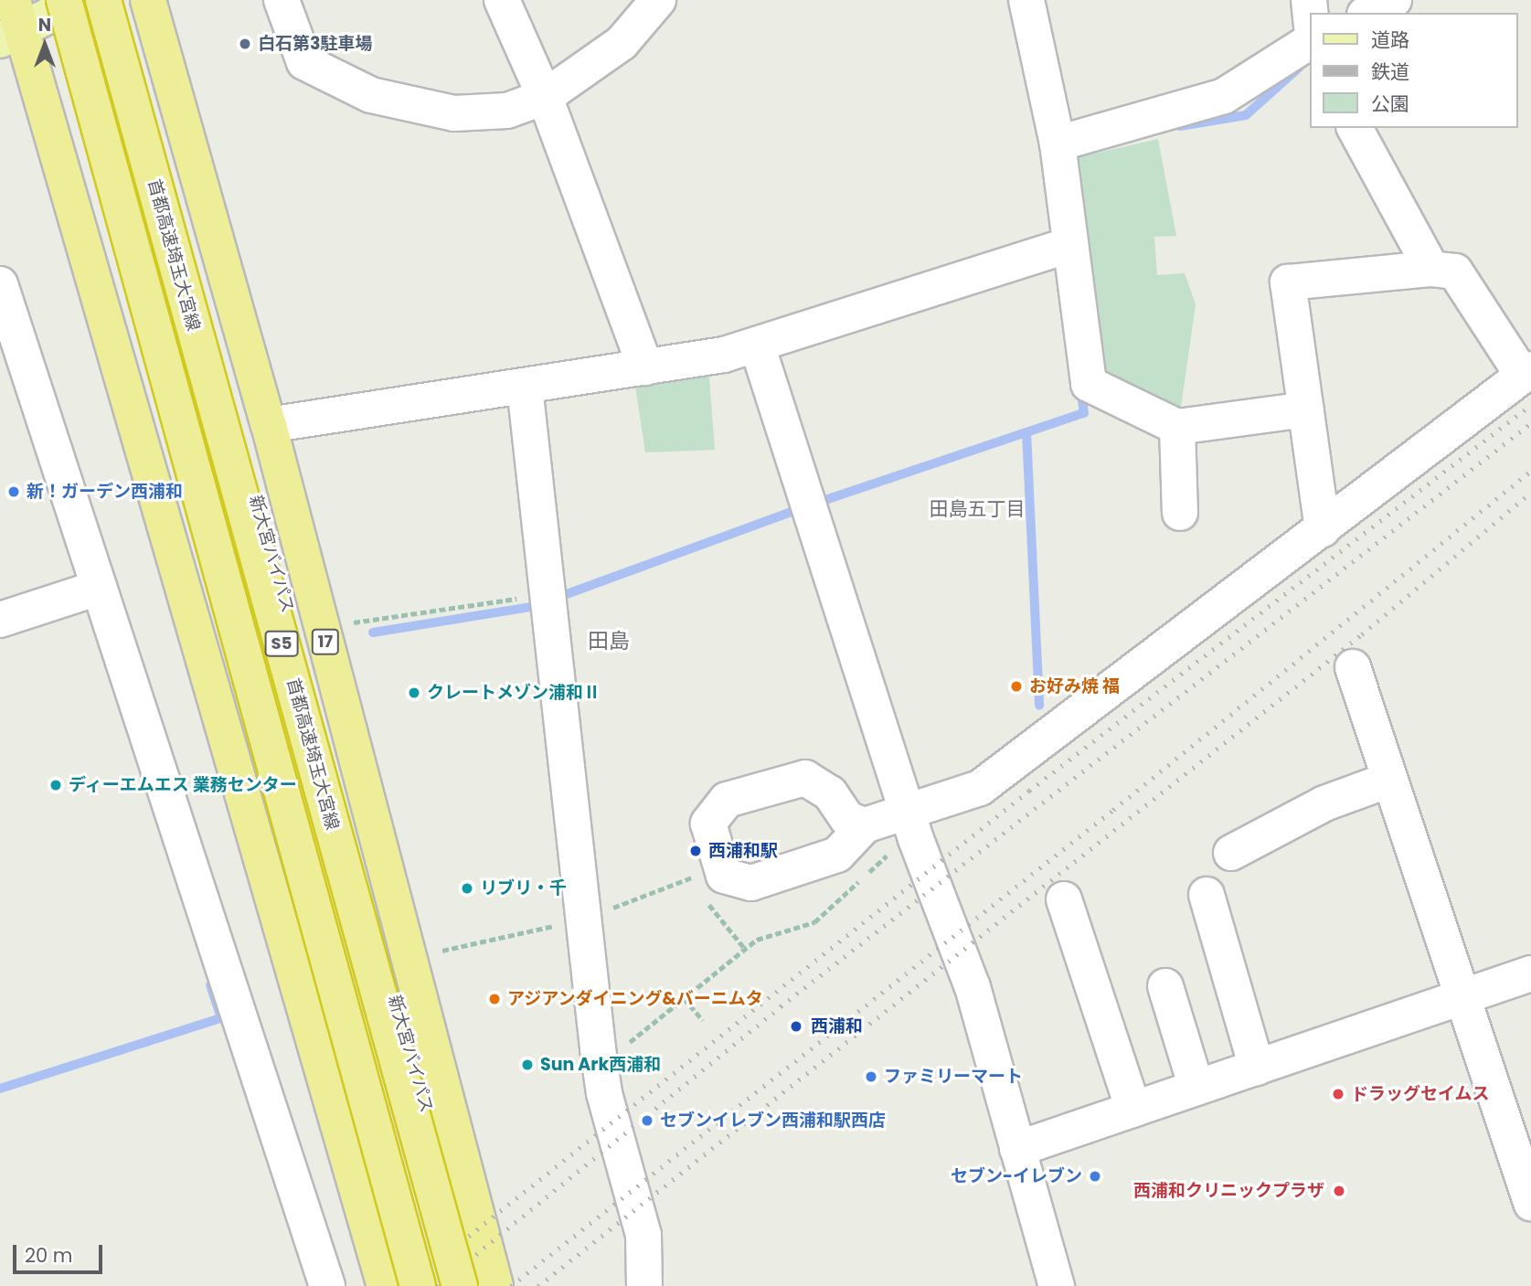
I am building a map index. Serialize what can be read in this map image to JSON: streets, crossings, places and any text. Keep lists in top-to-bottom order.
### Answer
{
  "streets": {
    "highway": [
      "首都高速埼玉大宮線",
      "新大宮バイパス",
      "17",
      "S5"
    ]
  },
  "districts": ["田島五丁目", "田島"],
  "places": [
    "白石第3駐車場",
    "新！ガーデン西浦和",
    "お好み焼 福",
    "クレートメゾン浦和Ⅱ",
    "ディーエムエス 業務センター",
    "西浦和駅",
    "リブリ・千",
    "アジアンダイニング&バーニムタ",
    "西浦和",
    "Sun Ark西浦和",
    "ファミリーマート",
    "ドラッグセイムス",
    "セブンイレブン西浦和駅西店",
    "セブン-イレブン",
    "西浦和クリニックプラザ"
  ],
  "legend": ["道路", "鉄道", "公園"],
  "scale_bar": "20 m",
  "north": "top"
}
